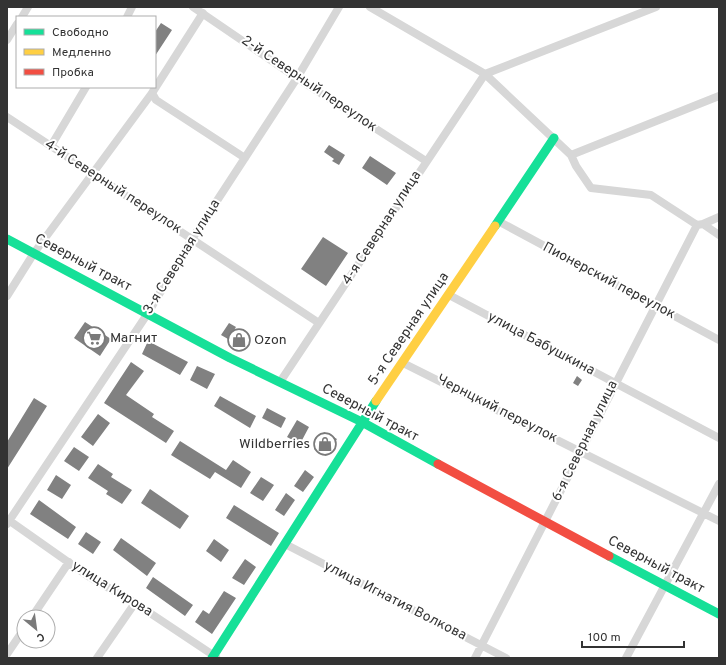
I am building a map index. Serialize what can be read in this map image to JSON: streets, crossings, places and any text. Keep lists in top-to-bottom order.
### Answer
{
  "streets": {
    "street": [
      "2-й Северный переулок",
      "4-й Северный переулок",
      "4-я Северная улица",
      "3-я Северная улица",
      "Северный тракт",
      "Пионерский переулок",
      "5-я Северная улица",
      "улица Бабушкина",
      "Чернцкий переулок",
      "6-я Северная улица",
      "улица Кирова",
      "улица Игнатия Волкова"
    ]
  },
  "crossings": [
    ["2-й Северный переулок", "4-я Северная улица"],
    ["2-й Северный переулок", "3-я Северная улица"],
    ["4-й Северный переулок", "4-я Северная улица"],
    ["4-й Северный переулок", "3-я Северная улица"],
    ["4-я Северная улица", "Северный тракт"],
    ["3-я Северная улица", "Северный тракт"],
    ["3-я Северная улица", "улица Кирова"],
    ["Северный тракт", "5-я Северная улица"],
    ["Северный тракт", "6-я Северная улица"],
    ["Пионерский переулок", "5-я Северная улица"],
    ["Пионерский переулок", "6-я Северная улица"],
    ["5-я Северная улица", "улица Бабушкина"],
    ["5-я Северная улица", "Чернцкий переулок"],
    ["5-я Северная улица", "улица Кирова"],
    ["5-я Северная улица", "улица Игнатия Волкова"],
    ["улица Бабушкина", "6-я Северная улица"],
    ["Чернцкий переулок", "6-я Северная улица"],
    ["6-я Северная улица", "улица Игнатия Волкова"]
  ],
  "places": {
    "supermarket": ["Магнит"],
    "shop": ["Ozon", "Wildberries"]
  },
  "legend": ["Свободно", "Медленно", "Пробка"],
  "scale_bar": "100 m",
  "north": "bottom right"
}
